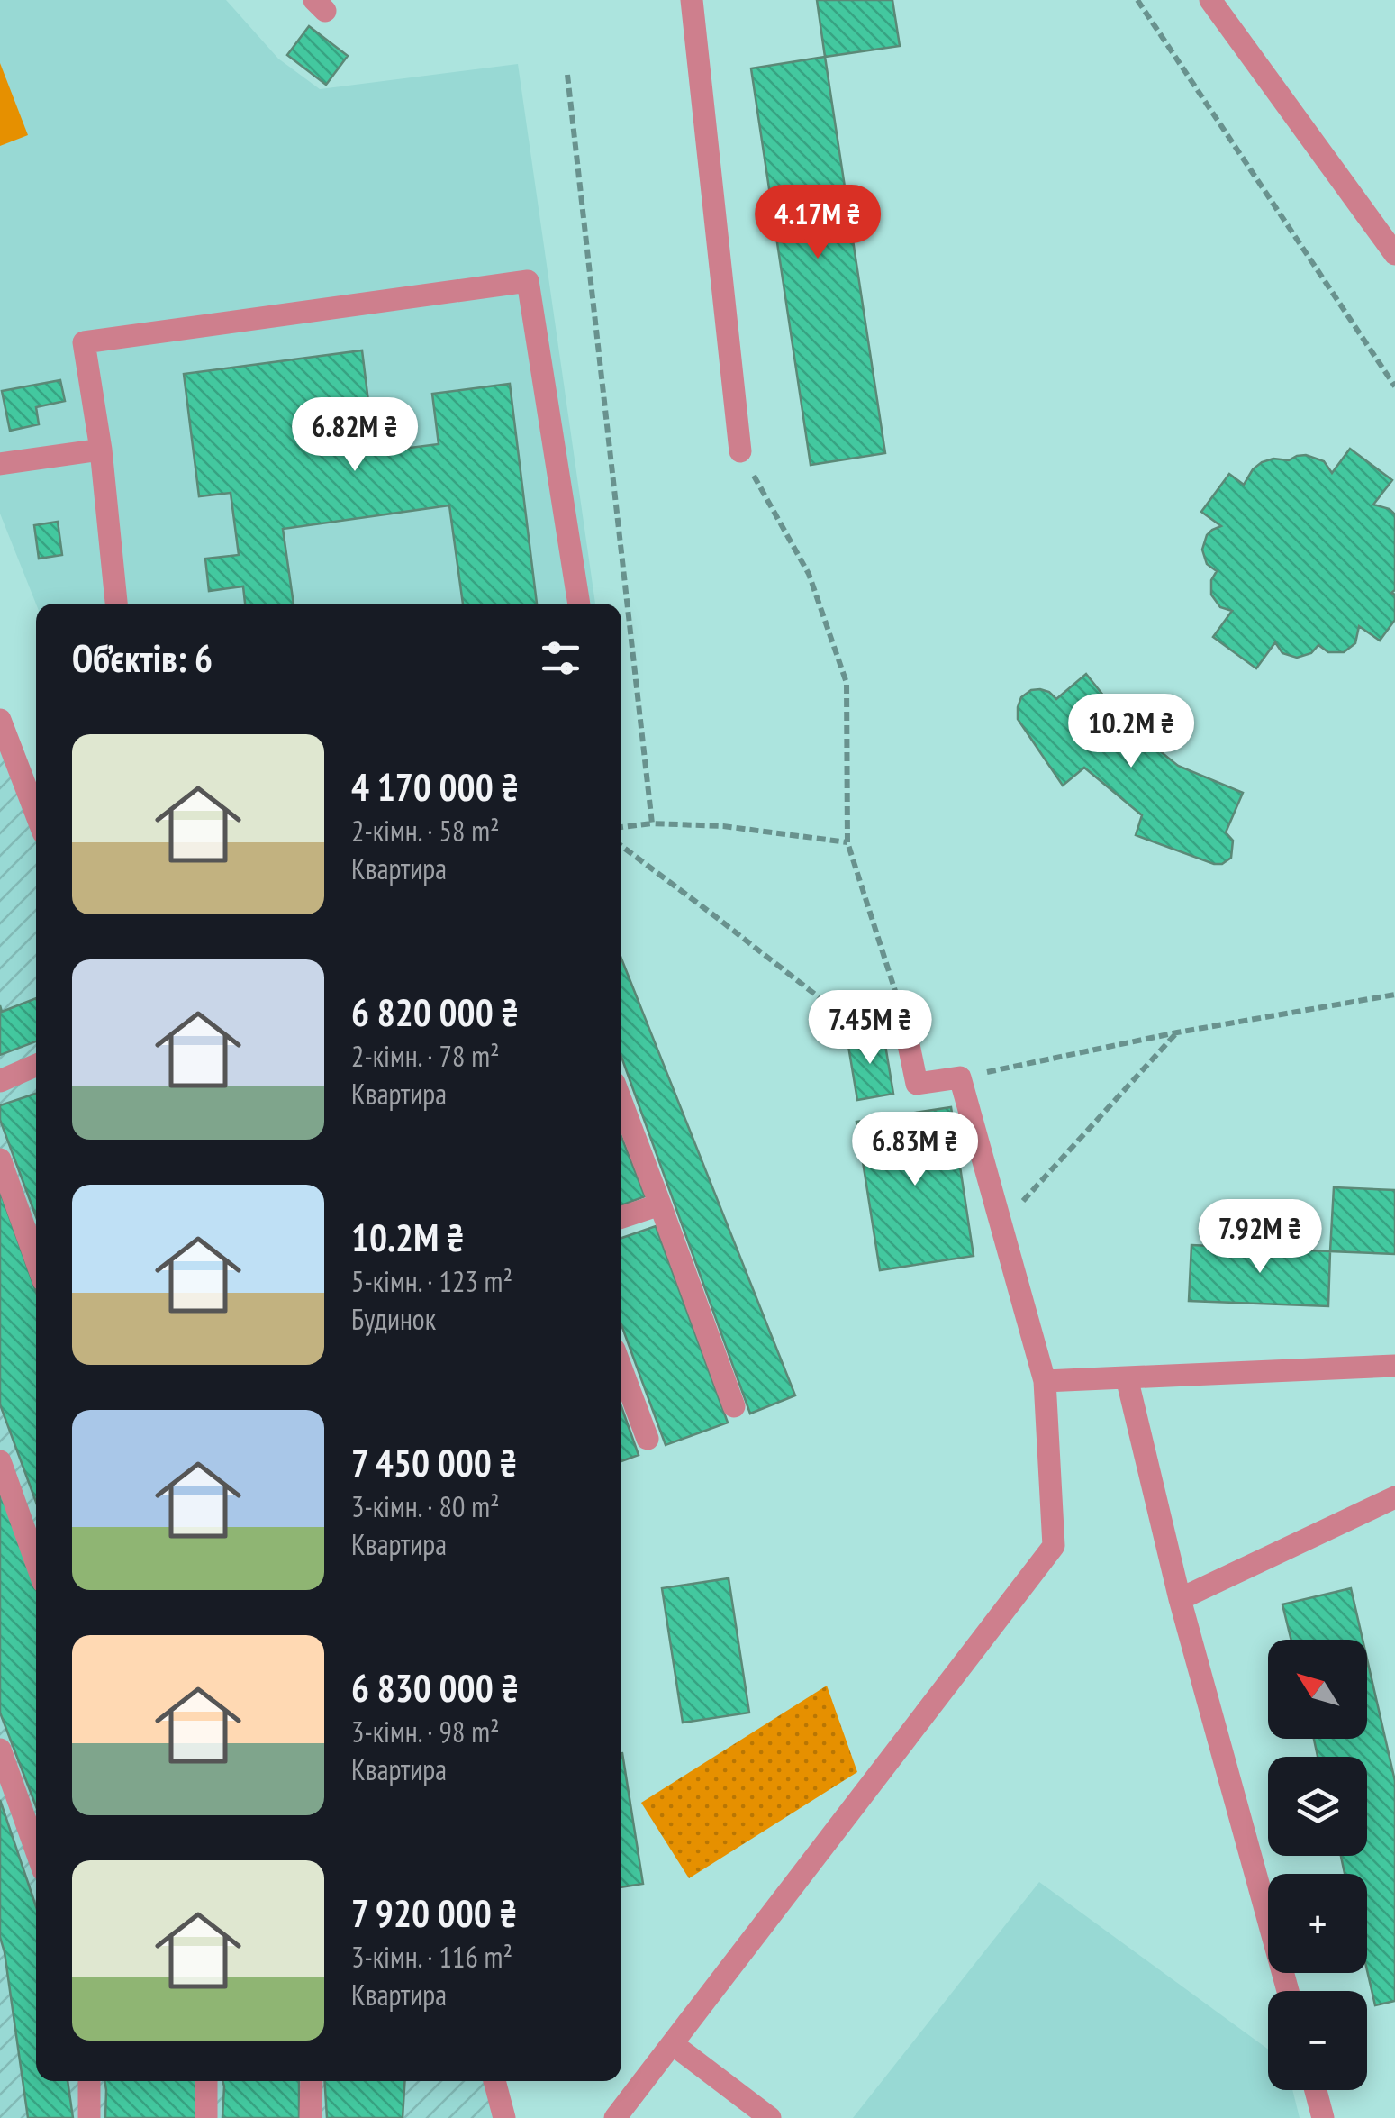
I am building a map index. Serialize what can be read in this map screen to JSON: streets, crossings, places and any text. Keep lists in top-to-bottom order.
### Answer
{
  "north": "top left",
  "page": {
    "price": [
      "4.17M ₴",
      "6.82M ₴",
      "10.2M ₴",
      "7.45M ₴",
      "6.83M ₴",
      "7.92M ₴"
    ],
    "heading": "Об’єктів: 6",
    "list": [
      {
        "name": "4 170 000 ₴",
        "note": "2-кімн. · 58 m² · Квартира"
      },
      {
        "name": "6 820 000 ₴",
        "note": "2-кімн. · 78 m² · Квартира"
      },
      {
        "name": "10.2M ₴",
        "note": "5-кімн. · 123 m² · Будинок"
      },
      {
        "name": "7 450 000 ₴",
        "note": "3-кімн. · 80 m² · Квартира"
      },
      {
        "name": "6 830 000 ₴",
        "note": "3-кімн. · 98 m² · Квартира"
      },
      {
        "name": "7 920 000 ₴",
        "note": "3-кімн. · 116 m² · Квартира"
      }
    ],
    "map_buttons": ["+", "−"]
  }
}
